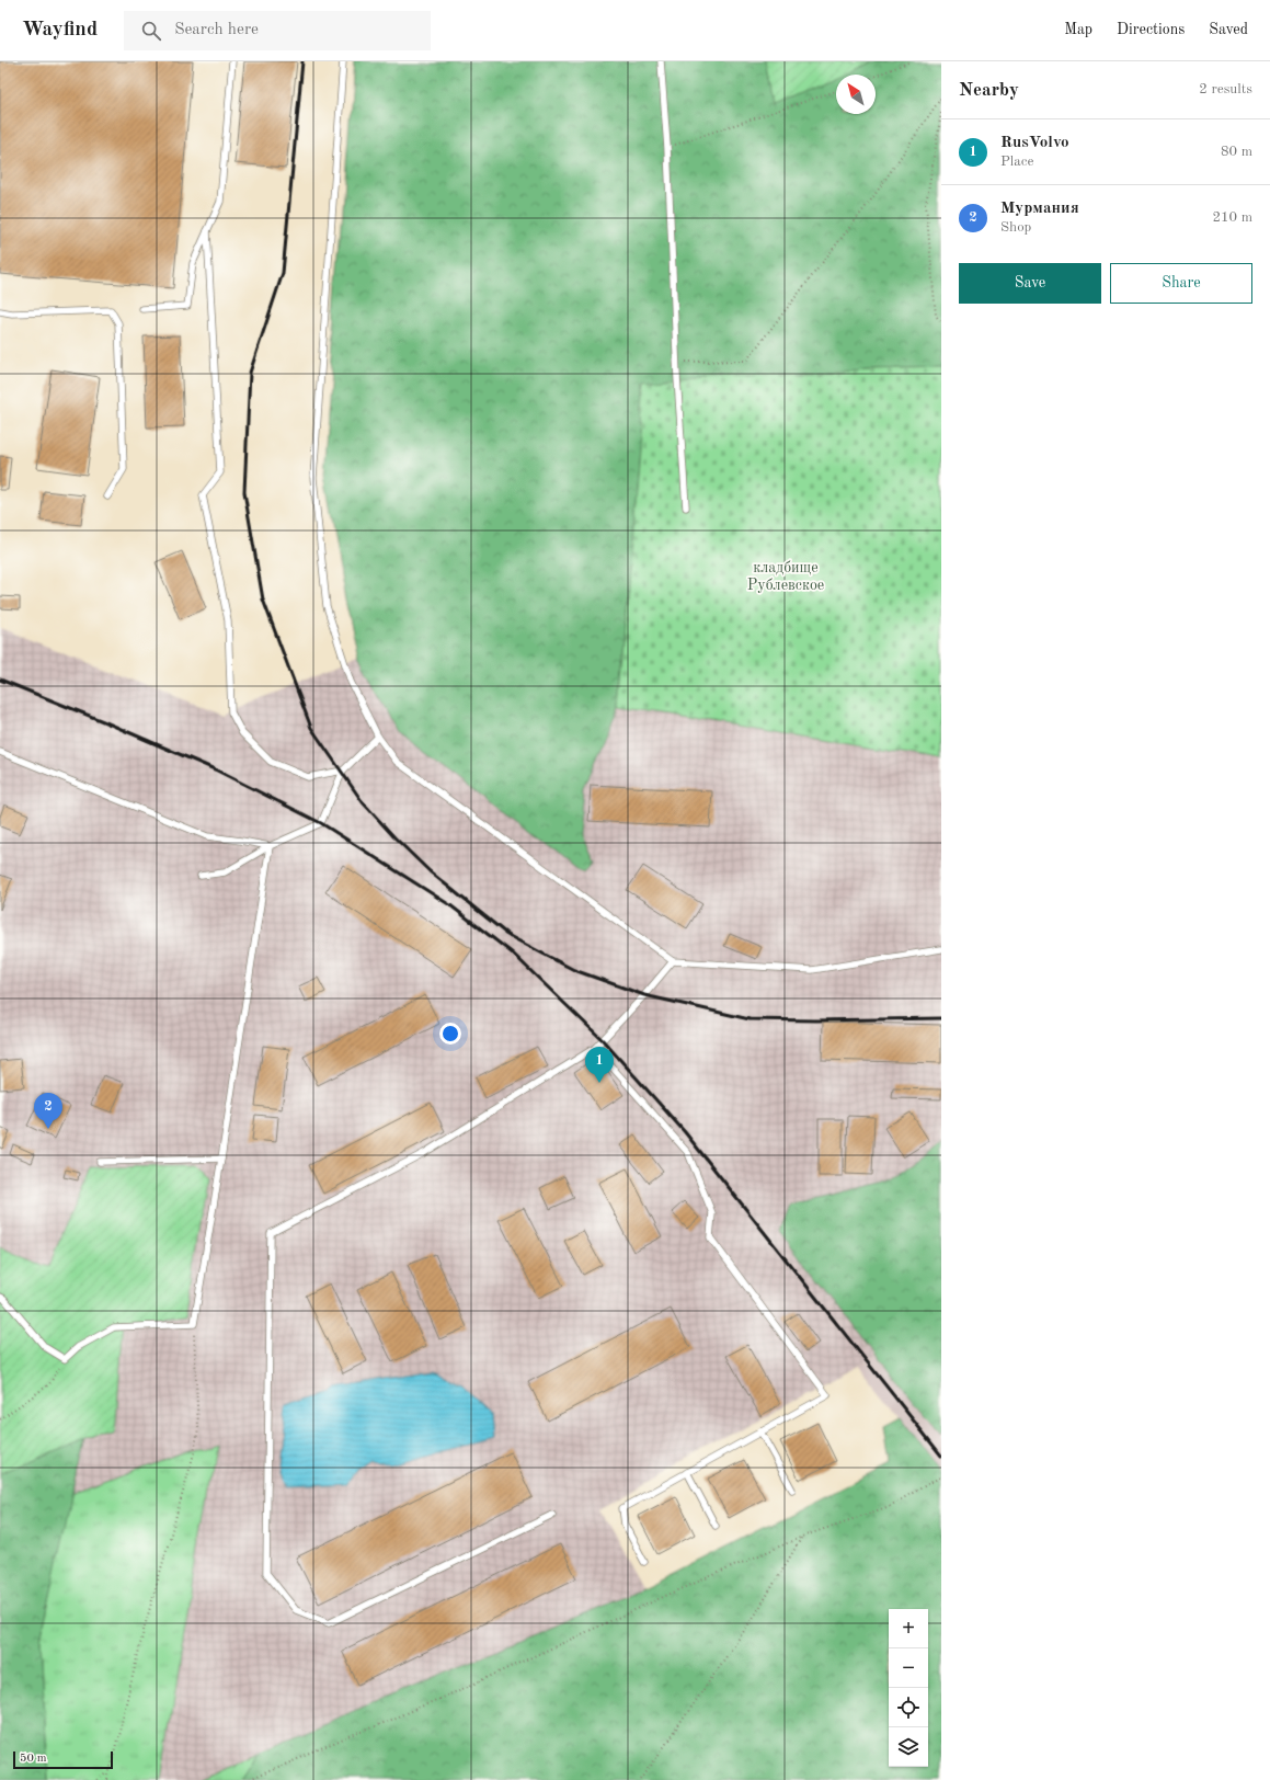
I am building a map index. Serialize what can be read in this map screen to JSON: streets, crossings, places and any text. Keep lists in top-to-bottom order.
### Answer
{
  "parks": ["кладбище Рублевское"],
  "scale_bar": "50 m",
  "north": "top left",
  "page": {
    "header": "Wayfind",
    "search": "Search here",
    "nav": ["Map", "Directions", "Saved"],
    "heading": ["Nearby", "2 results"],
    "list": [
      {
        "mark": "1",
        "name": "RusVolvo",
        "note": "Place",
        "value": "80 m"
      },
      {
        "mark": "2",
        "name": "Мурмания",
        "note": "Shop",
        "value": "210 m"
      }
    ],
    "buttons": ["Save", "Share"],
    "pins": ["1", "2"],
    "map_buttons": ["+", "−"],
    "scale": "50 m"
  }
}
